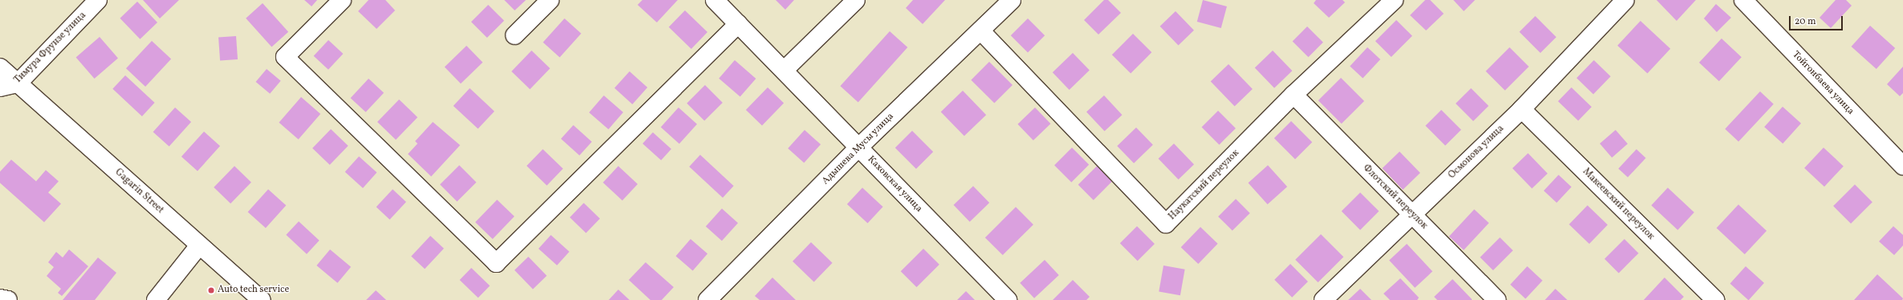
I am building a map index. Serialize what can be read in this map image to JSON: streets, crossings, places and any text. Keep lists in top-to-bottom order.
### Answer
{
  "streets": {
    "street": [
      "Тимура Фрунзе улица",
      "Тойгонбаева улица",
      "Адышева Мусы улица",
      "Осмонова улица",
      "Каховская улица",
      "Наукатский переулок",
      "Gagarin Street",
      "Флотский переулок",
      "Макеевский переулок"
    ]
  },
  "crossings": [
    ["Тимура Фрунзе улица", "Gagarin Street"],
    ["Адышева Мусы улица", "Каховская улица"],
    ["Адышева Мусы улица", "Наукатский переулок"],
    ["Осмонова улица", "Флотский переулок"],
    ["Осмонова улица", "Макеевский переулок"],
    ["Наукатский переулок", "Флотский переулок"]
  ],
  "places": ["Auto tech service"],
  "scale_bar": "20 m"
}
